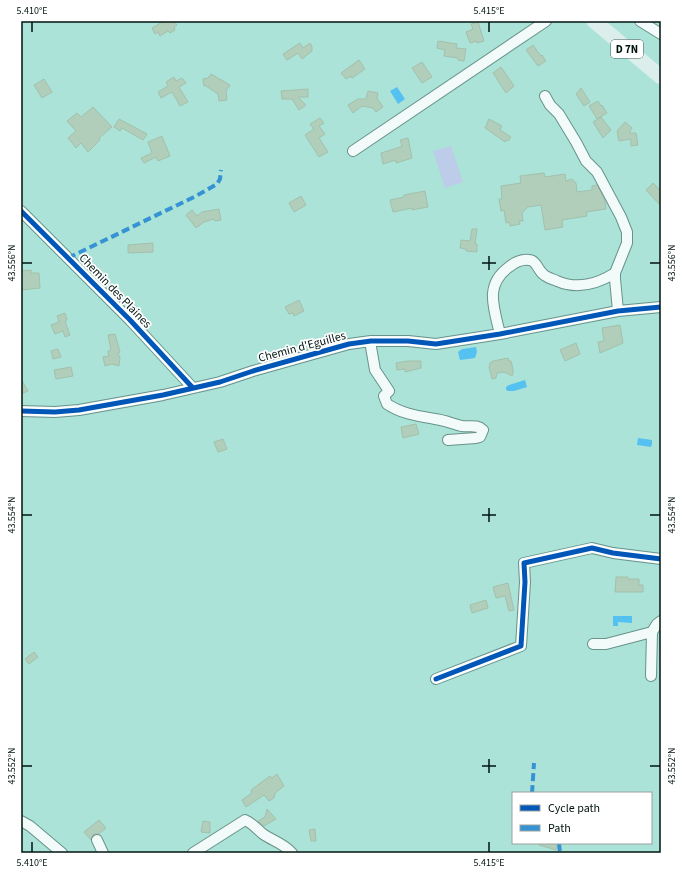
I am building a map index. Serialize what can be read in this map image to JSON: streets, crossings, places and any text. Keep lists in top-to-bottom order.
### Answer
{
  "streets": {
    "main road": ["D 7N"],
    "street": ["Chemin des Plaines", "Chemin d'Eguilles"]
  },
  "crossings": [
    ["Chemin des Plaines", "Chemin d'Eguilles"]
  ],
  "legend": ["Cycle path", "Path"],
  "coordinates": [
    "5.410°E",
    "5.415°E",
    "43.556°N",
    "43.554°N",
    "43.552°N"
  ]
}
